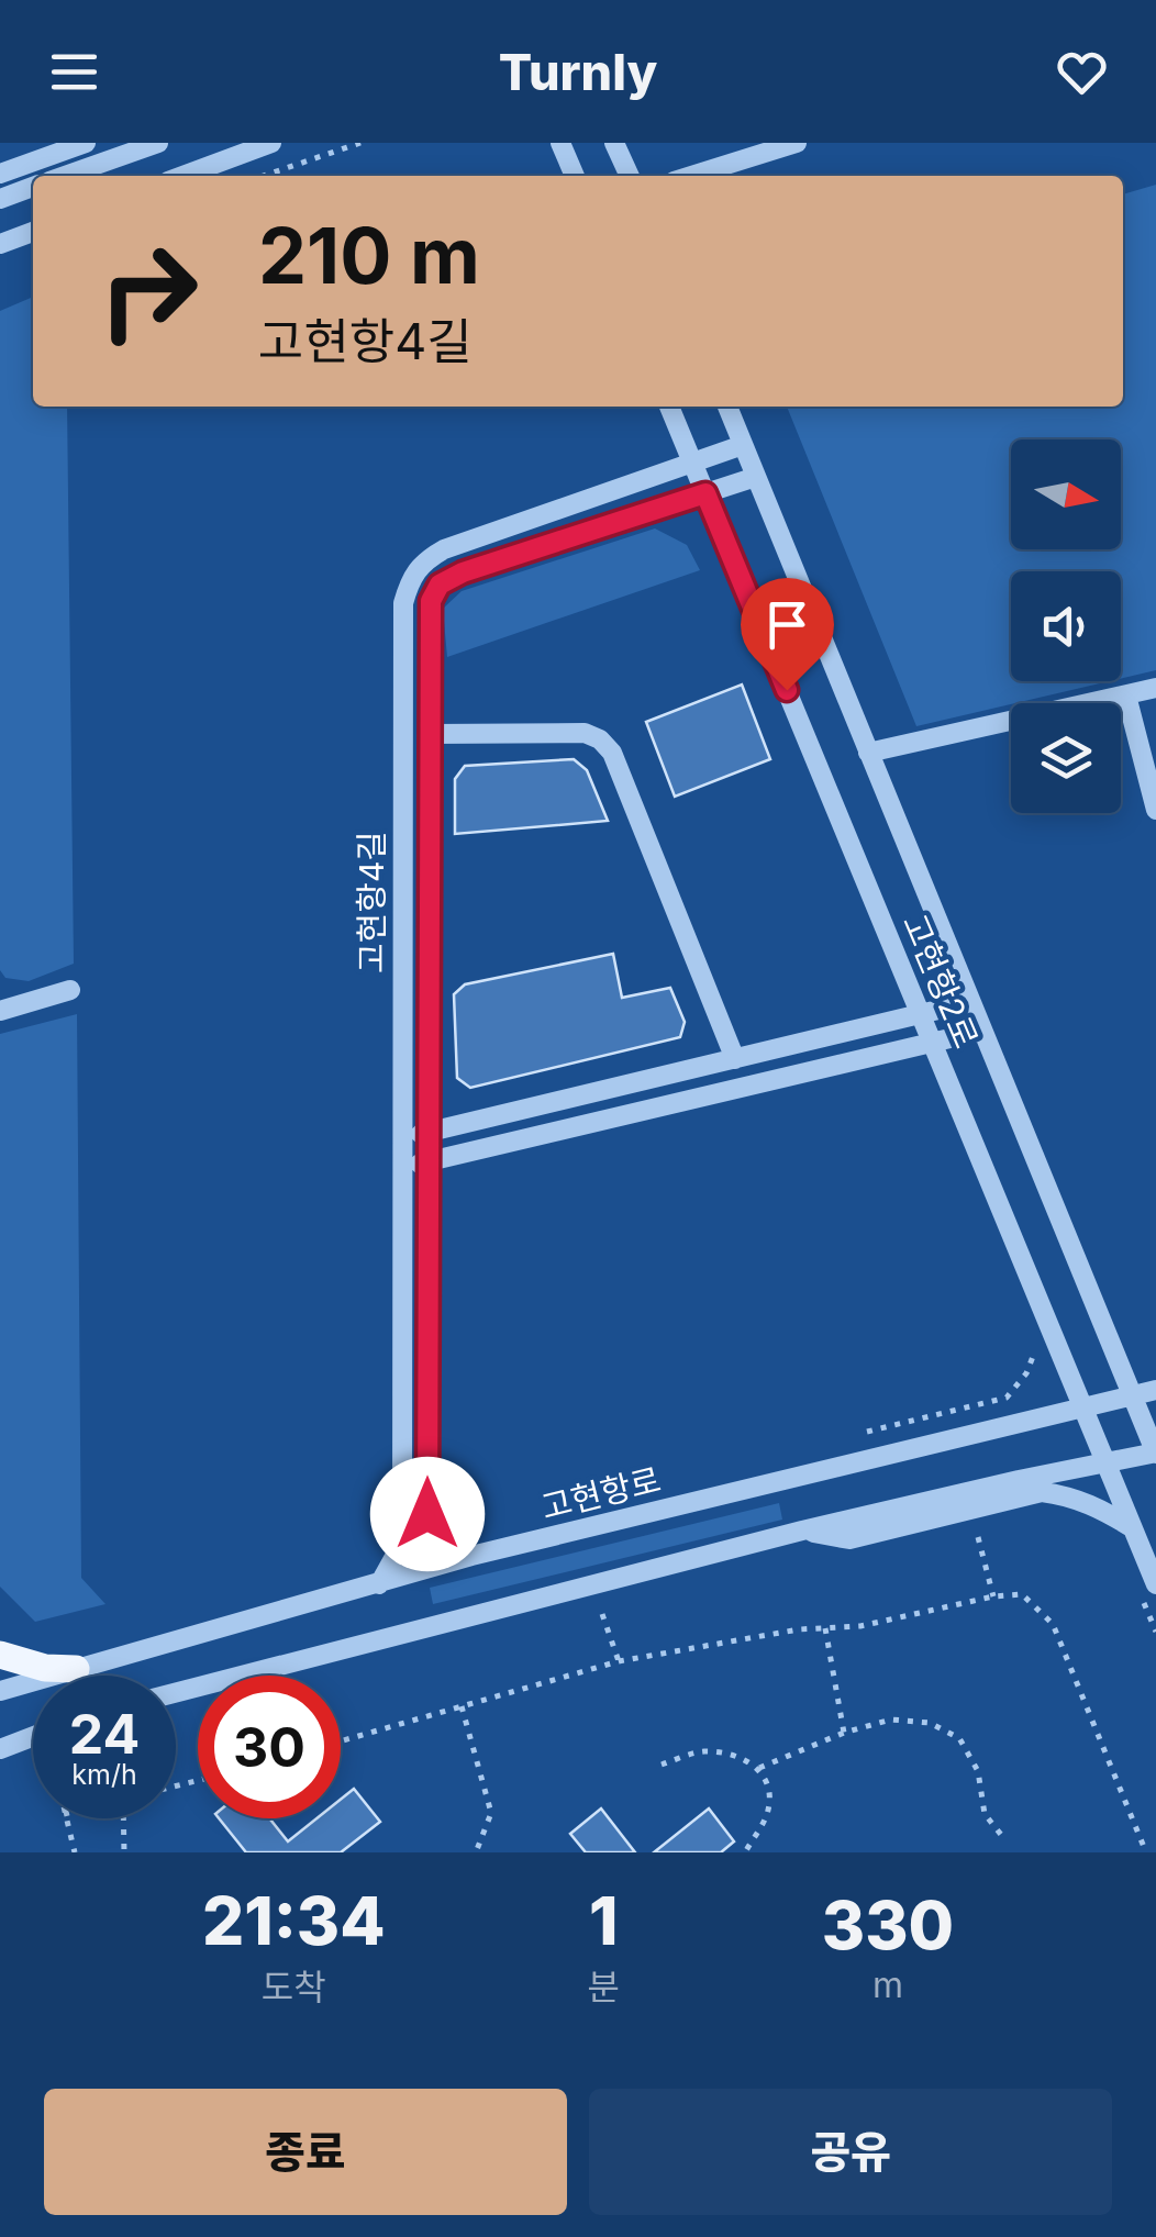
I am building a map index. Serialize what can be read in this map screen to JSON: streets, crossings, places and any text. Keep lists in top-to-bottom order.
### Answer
{
  "streets": {
    "street": ["고현항4길", "고현항2로", "고현항로"]
  },
  "crossings": [
    ["고현항4길", "고현항2로"],
    ["고현항4길", "고현항로"],
    ["고현항2로", "고현항로"]
  ],
  "north": "right",
  "page": {
    "header": "Turnly",
    "turn": ["210 m", "고현항4길"],
    "speed": "24 km/h",
    "limit": "30",
    "eta": [
      "21:34",
      "도착",
      "1",
      "분",
      "330",
      "m"
    ],
    "buttons": ["종료", "공유"]
  }
}
